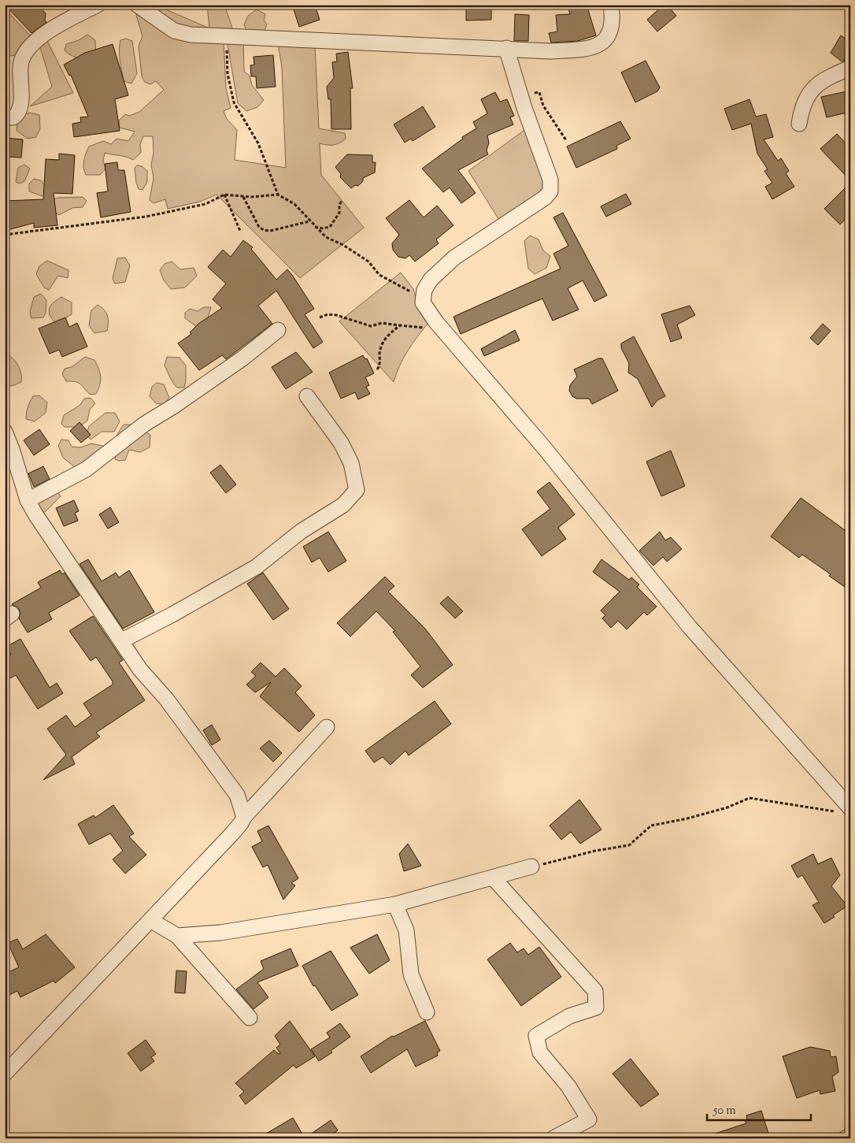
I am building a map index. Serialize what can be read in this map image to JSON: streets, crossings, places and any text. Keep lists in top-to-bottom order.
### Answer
{
  "scale_bar": "50 m"
}
